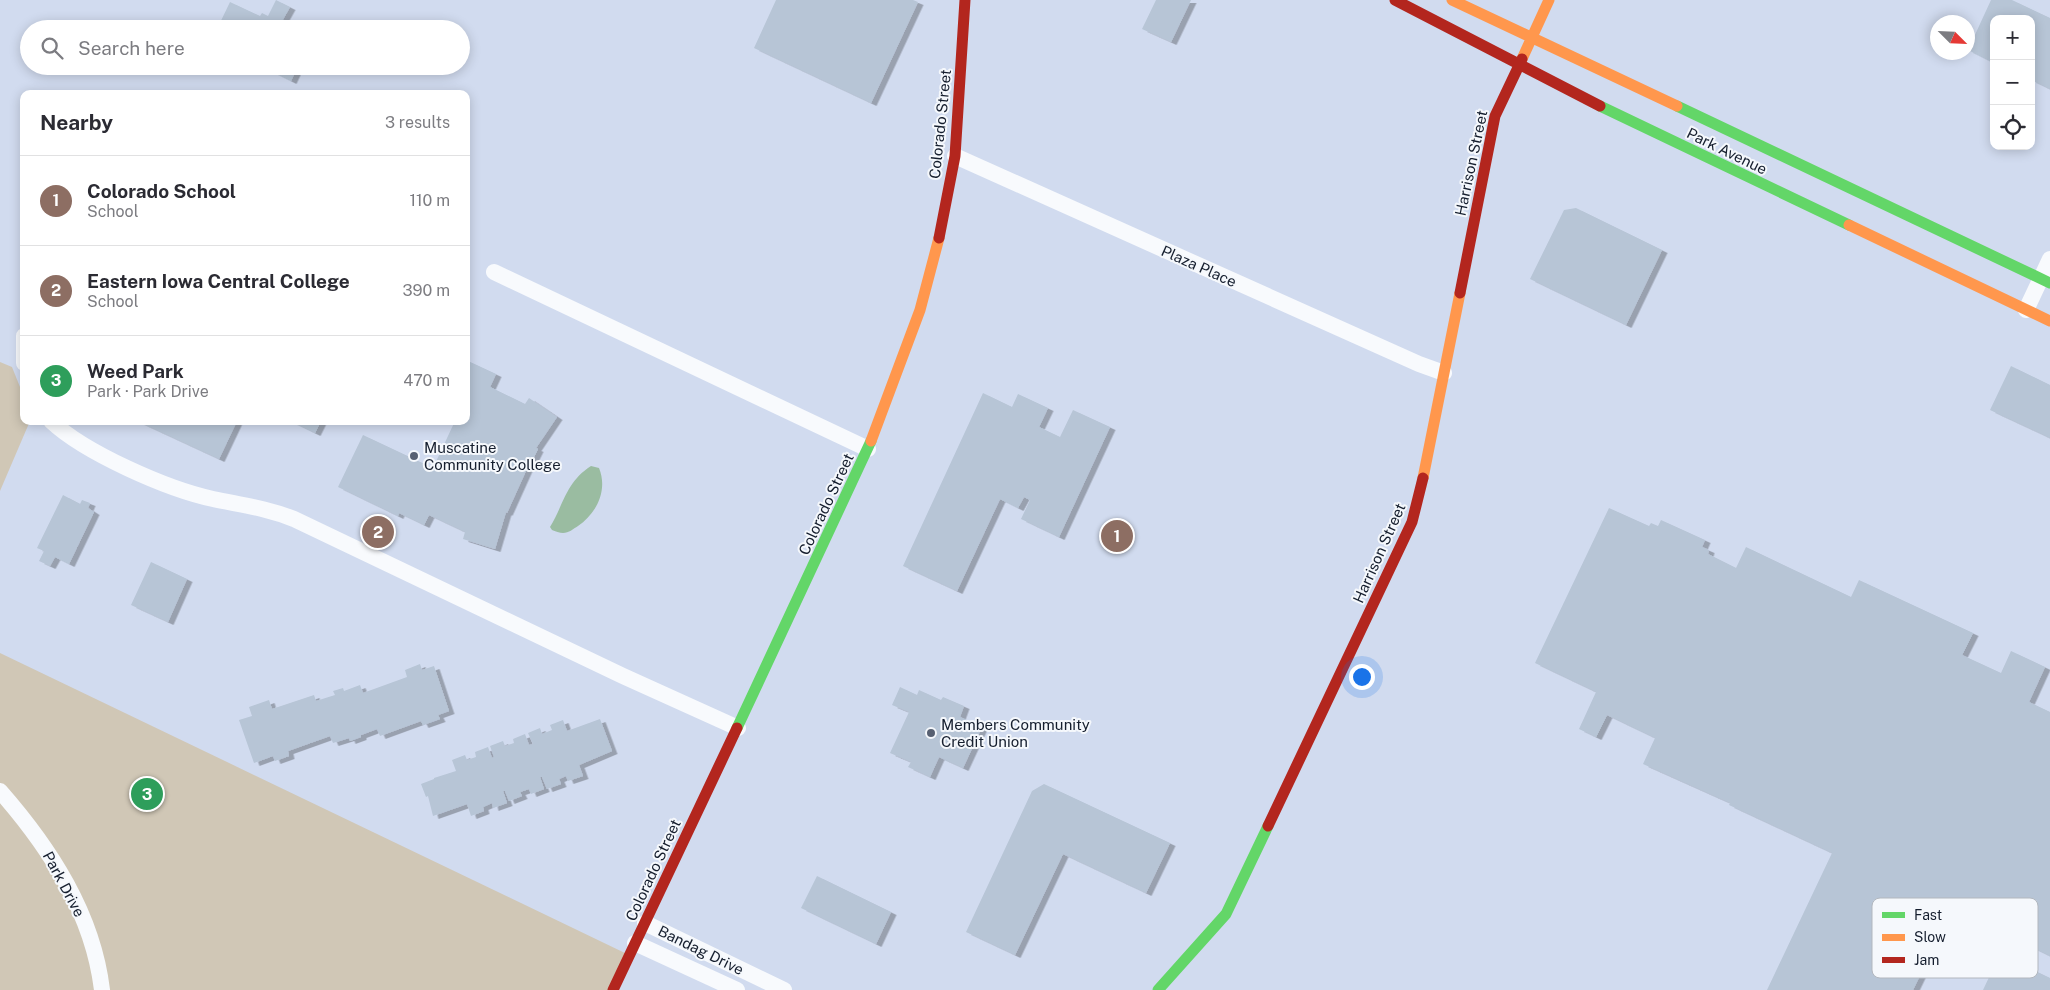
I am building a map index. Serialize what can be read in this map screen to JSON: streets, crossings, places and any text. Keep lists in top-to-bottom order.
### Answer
{
  "streets": {
    "street": [
      "Colorado Street",
      "Park Avenue",
      "Harrison Street",
      "Plaza Place",
      "Park Drive",
      "Bandag Drive"
    ]
  },
  "crossings": [
    ["Colorado Street", "Plaza Place"],
    ["Colorado Street", "Bandag Drive"],
    ["Park Avenue", "Harrison Street"],
    ["Harrison Street", "Plaza Place"]
  ],
  "places": ["Muscatine Community College", "Members Community Credit Union"],
  "legend": ["Fast", "Slow", "Jam"],
  "north": "bottom right",
  "page": {
    "map_buttons": ["+", "−"],
    "search": "Search here",
    "heading": ["Nearby", "3 results"],
    "list": [
      {
        "mark": "1",
        "name": "Colorado School",
        "note": "School",
        "value": "110 m"
      },
      {
        "mark": "2",
        "name": "Eastern Iowa Central College",
        "note": "School",
        "value": "390 m"
      },
      {
        "mark": "3",
        "name": "Weed Park",
        "note": "Park · Park Drive",
        "value": "470 m"
      }
    ],
    "pins": ["2", "1", "3"]
  }
}
